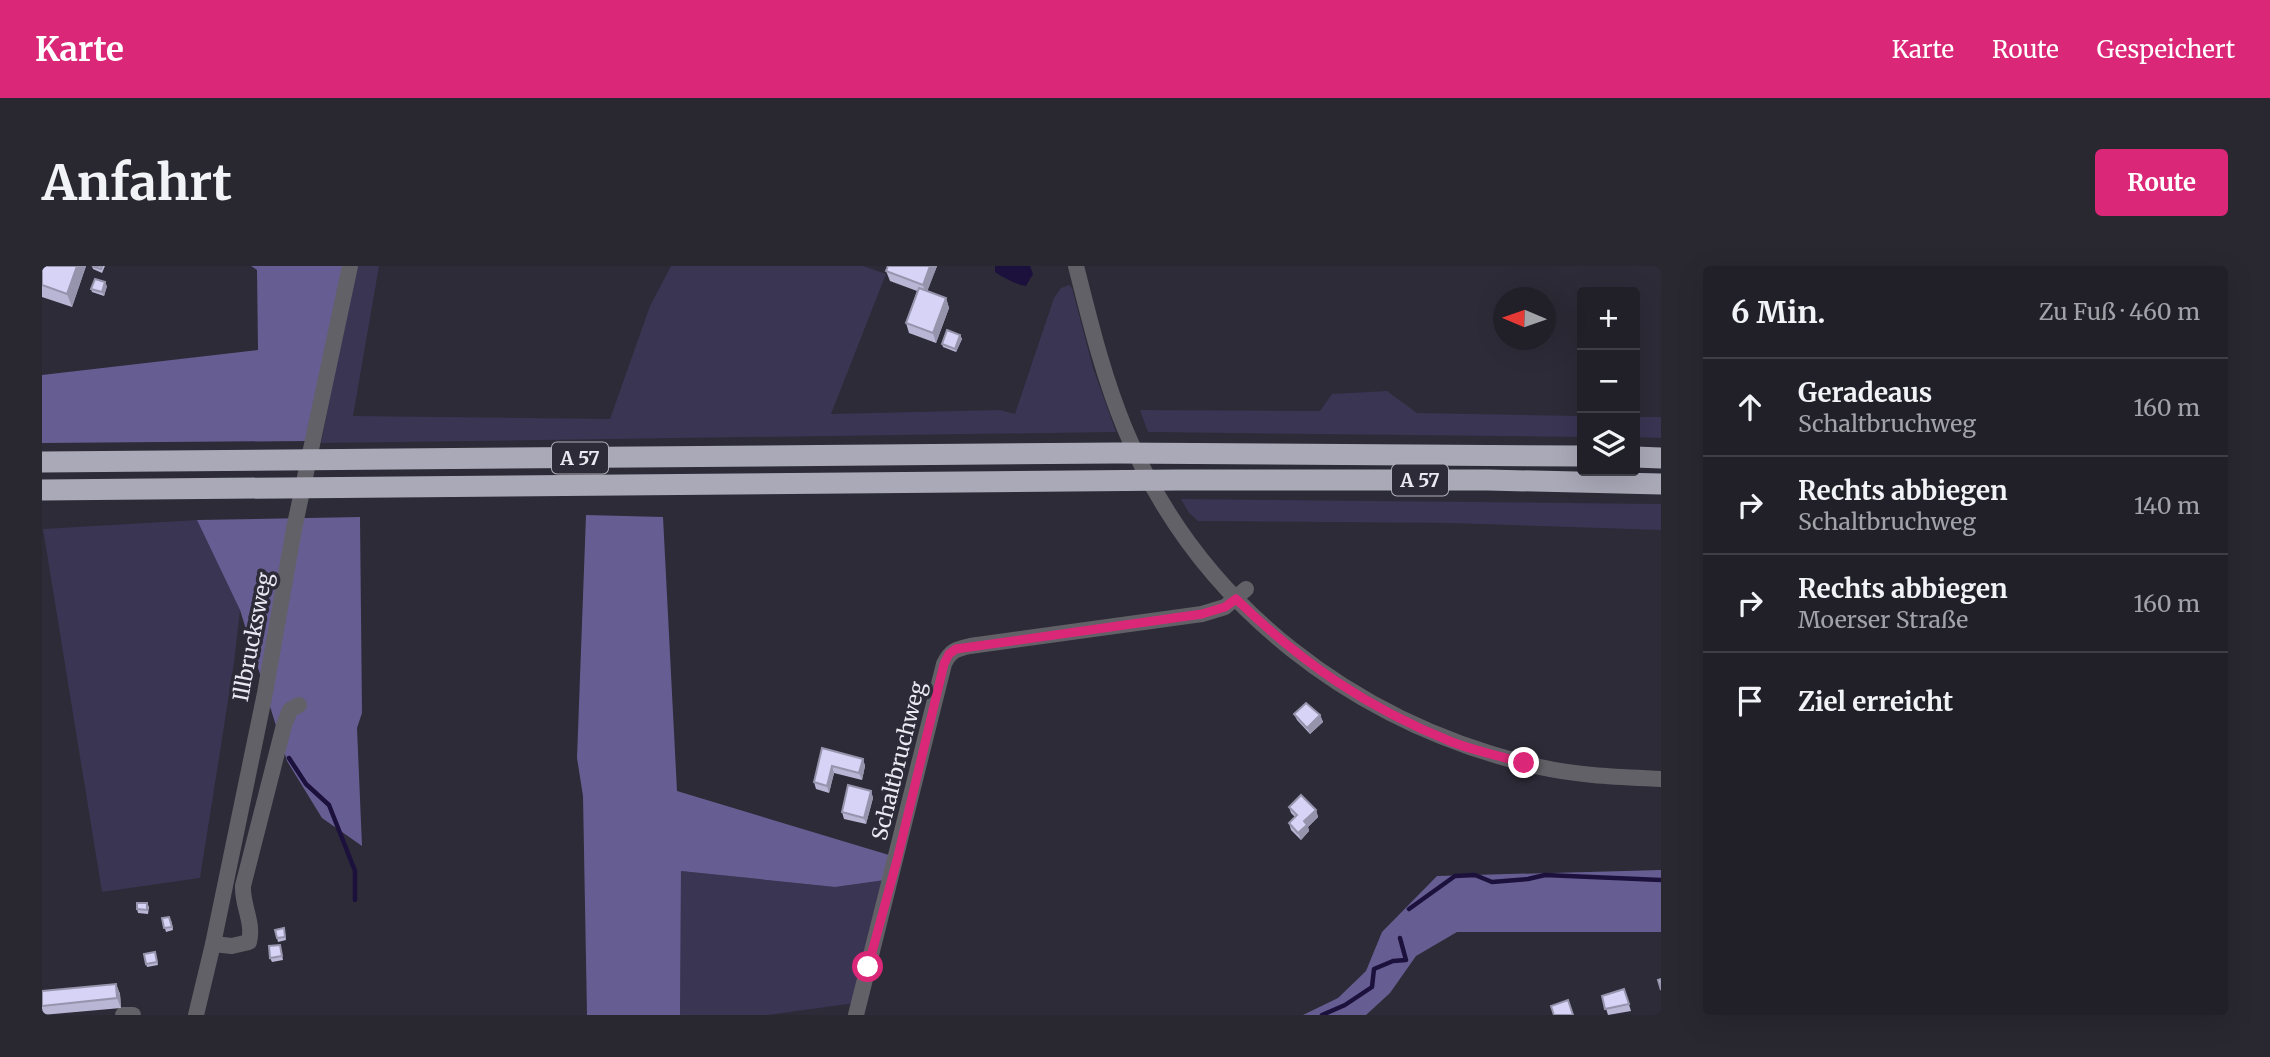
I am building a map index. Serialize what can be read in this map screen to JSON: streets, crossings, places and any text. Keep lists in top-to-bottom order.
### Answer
{
  "streets": {
    "highway": ["A 57"],
    "street": ["Illbrucksweg", "Schaltbruchweg"]
  },
  "north": "left",
  "page": {
    "header": "Karte",
    "nav": ["Karte", "Route", "Gespeichert"],
    "buttons": "Route",
    "title": "Anfahrt",
    "heading": ["6 Min.", "Zu Fuß · 460 m"],
    "map_buttons": ["+", "−"],
    "list": [
      ["Geradeaus", "Schaltbruchweg", "160 m"],
      ["Rechts abbiegen", "Schaltbruchweg", "140 m"],
      ["Rechts abbiegen", "Moerser Straße", "160 m"],
      "Ziel erreicht"
    ]
  }
}
